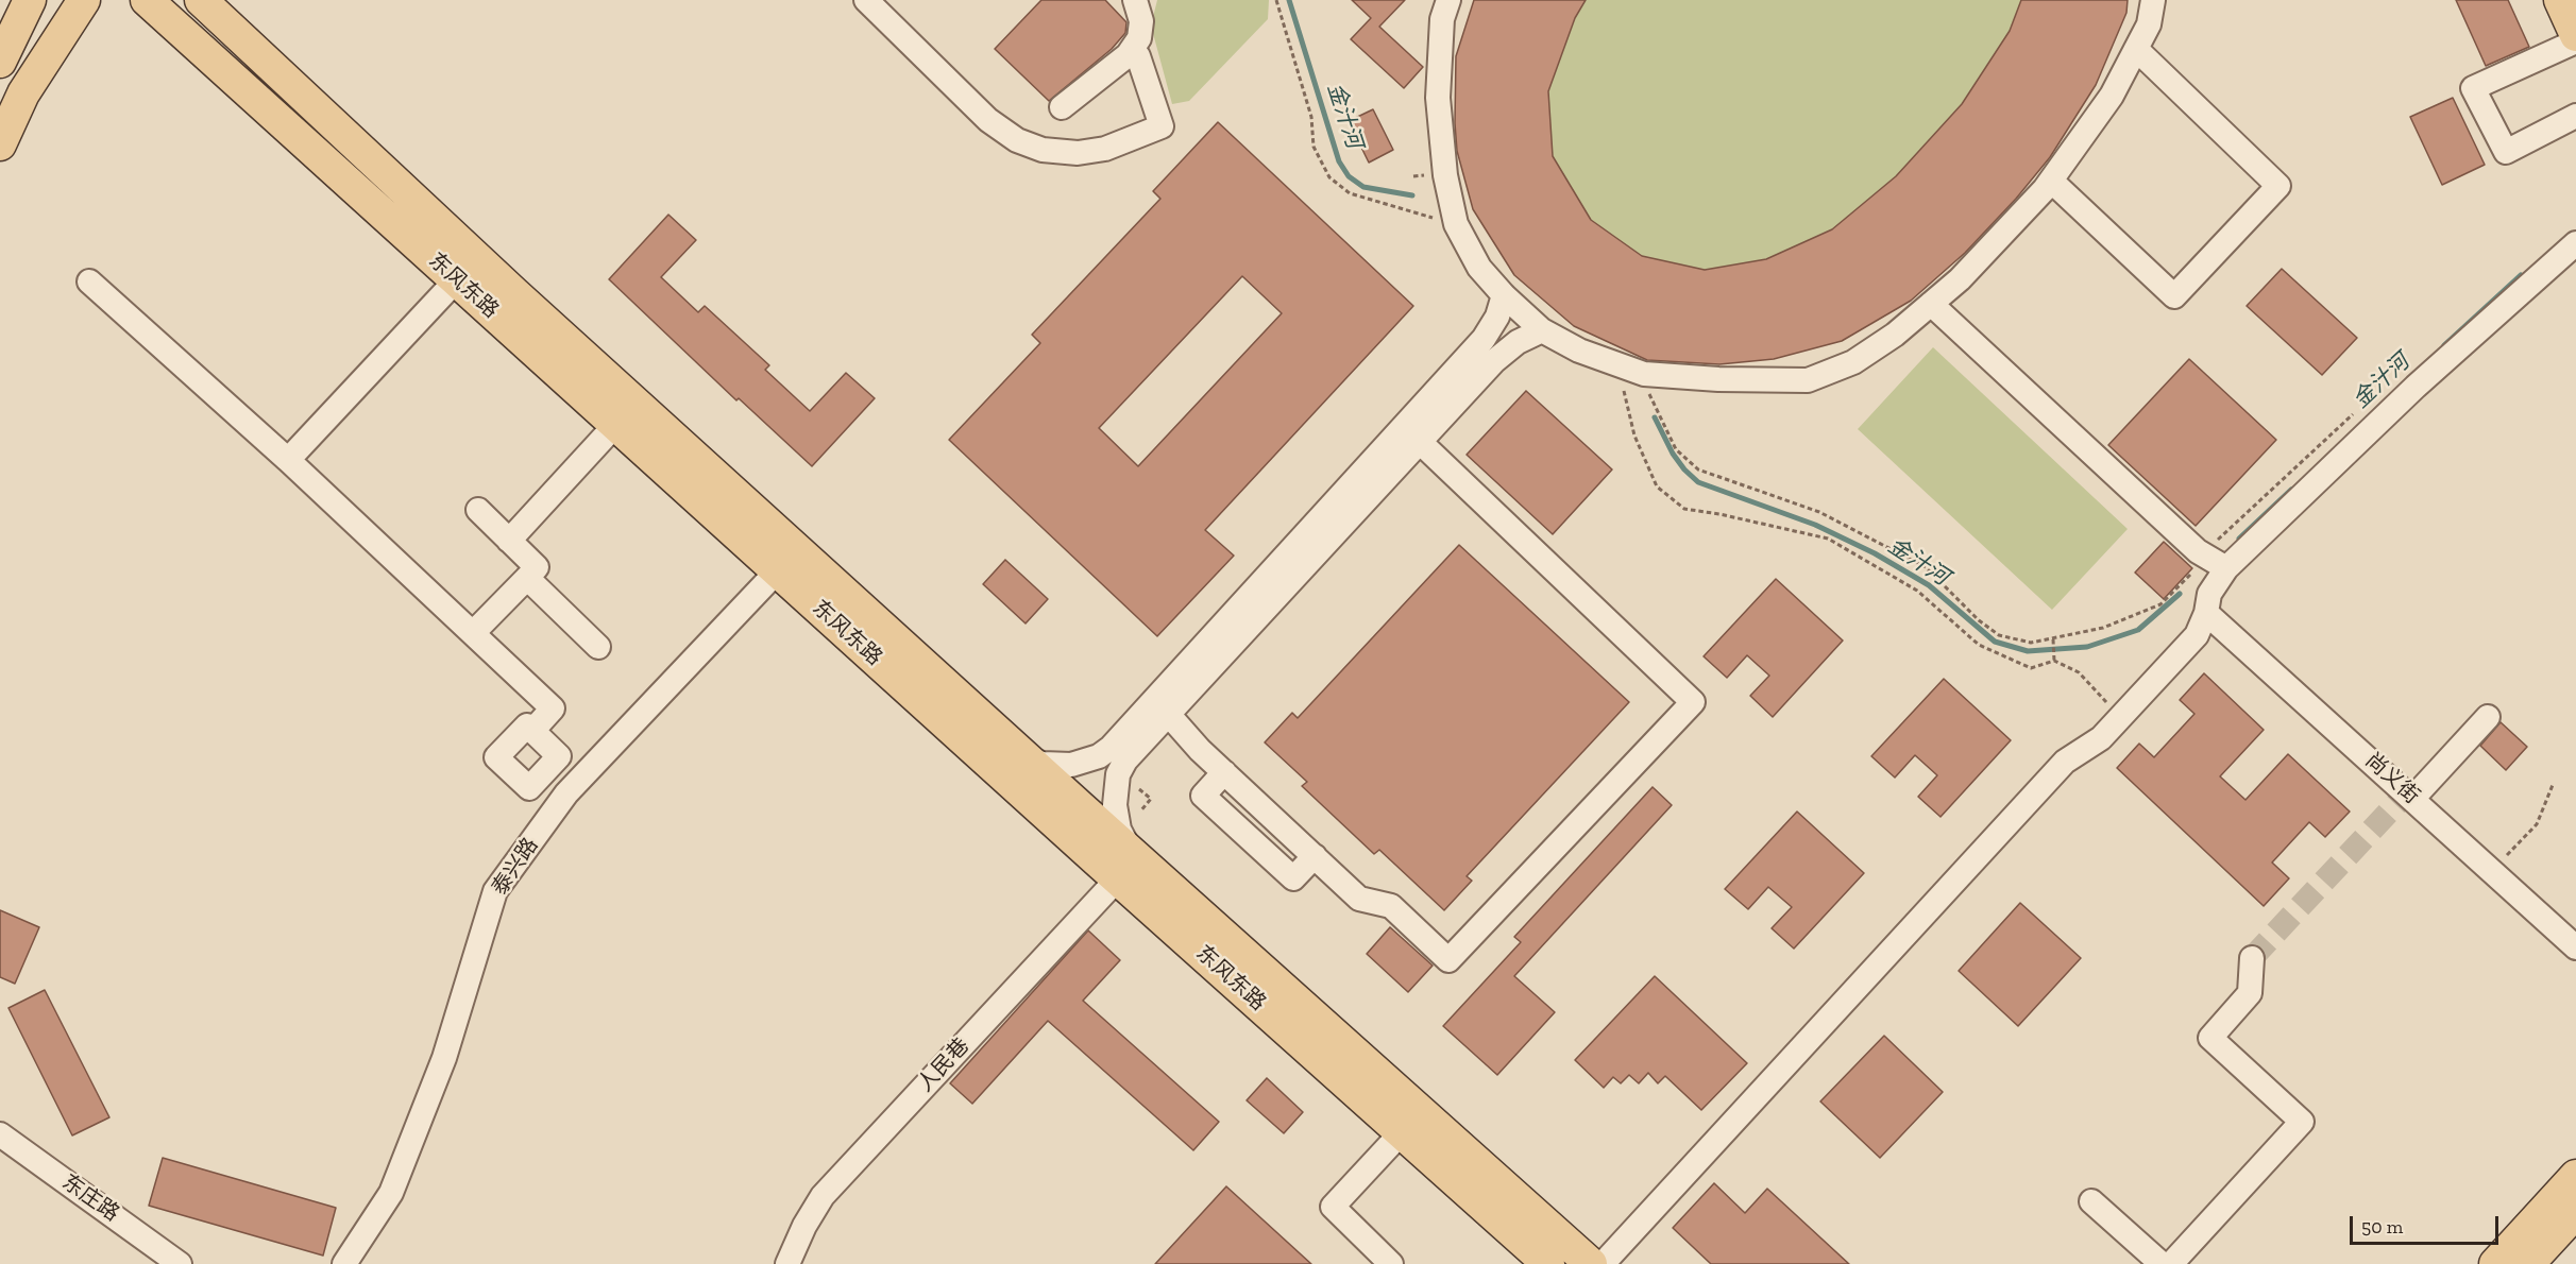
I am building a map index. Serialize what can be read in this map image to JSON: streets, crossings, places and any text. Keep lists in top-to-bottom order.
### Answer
{
  "streets": {
    "main road": ["东风东路"],
    "street": [
      "尚义街",
      "泰兴路",
      "人民巷",
      "东庄路"
    ]
  },
  "crossings": [
    ["东风东路", "泰兴路"],
    ["东风东路", "人民巷"]
  ],
  "water": ["金汁河"],
  "scale_bar": "50 m"
}
